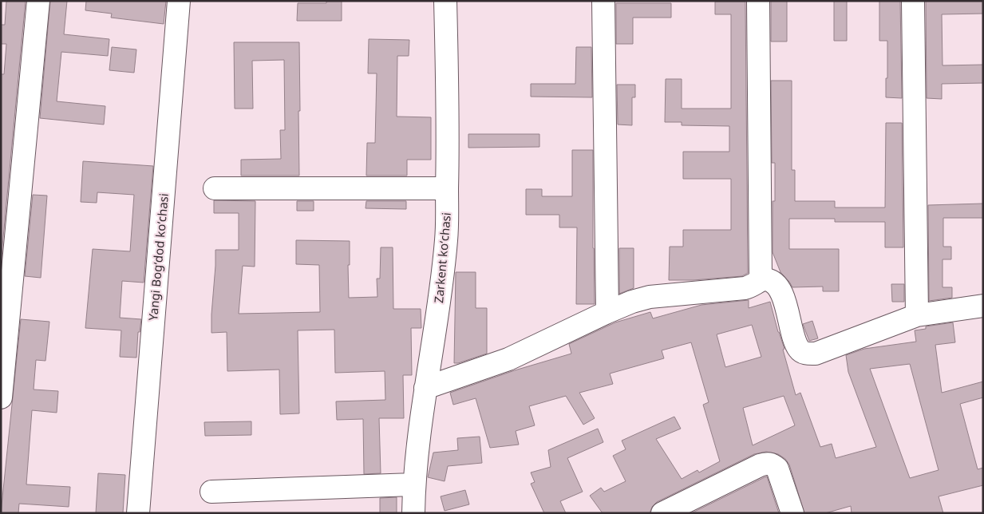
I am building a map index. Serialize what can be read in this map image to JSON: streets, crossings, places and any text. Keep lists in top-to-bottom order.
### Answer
{
  "streets": {
    "street": ["Yangi Bogʻdod koʻchasi", "Zarkent koʻchasi"]
  }
}
